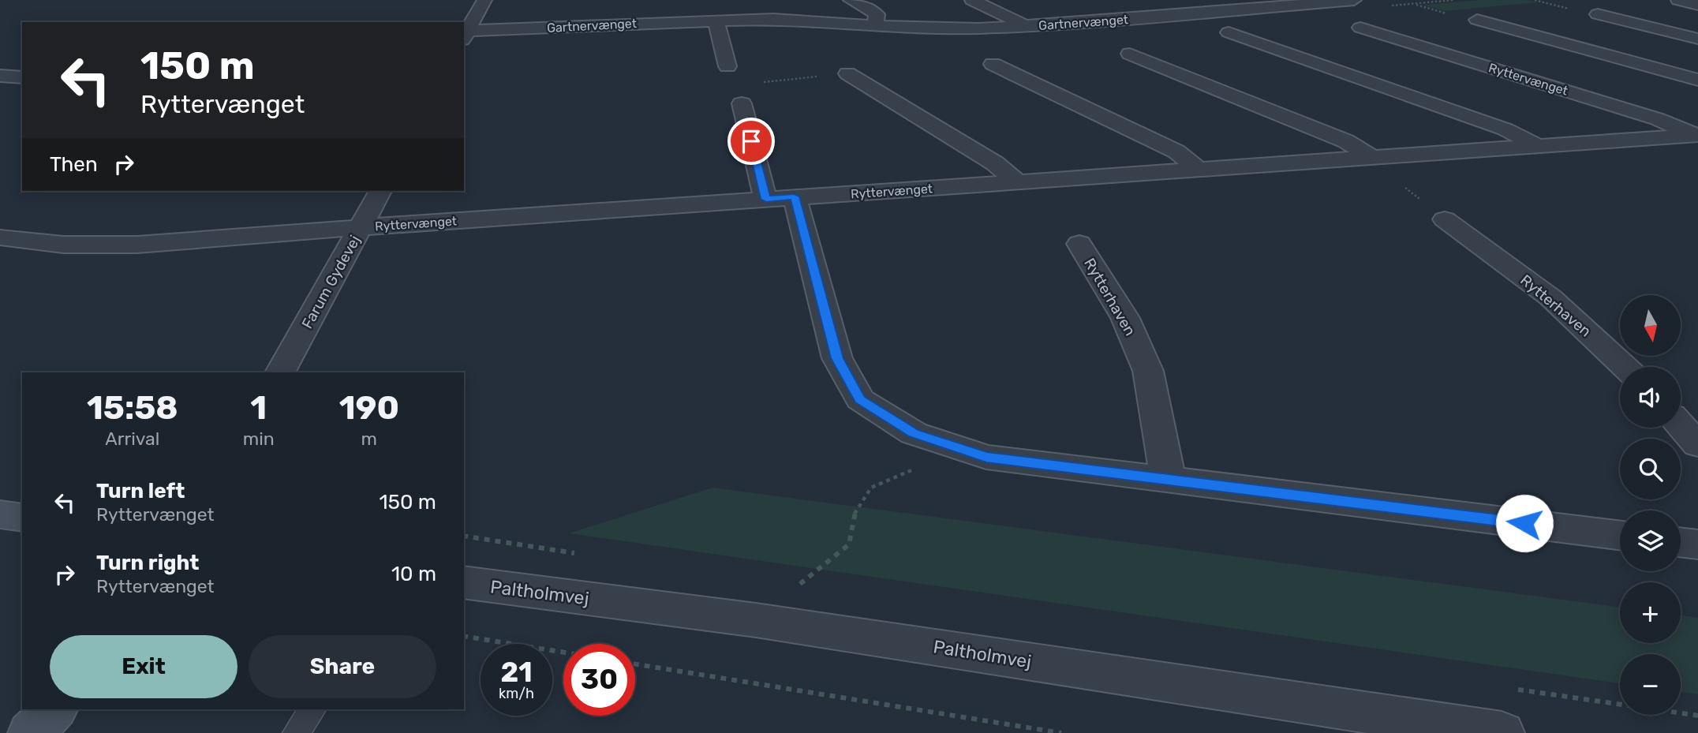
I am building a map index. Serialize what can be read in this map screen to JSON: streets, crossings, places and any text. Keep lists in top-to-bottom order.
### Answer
{
  "streets": {
    "street": [
      "Gartnervænget",
      "Ryttervænget",
      "Farum Gydevej",
      "Rytterhaven",
      "Paltholmvej"
    ]
  },
  "crossings": [
    ["Ryttervænget", "Farum Gydevej"]
  ],
  "north": "bottom",
  "page": {
    "turn": ["150 m", "Ryttervænget"],
    "then": "Then",
    "map_buttons": ["+", "−"],
    "eta": [
      "15:58",
      "Arrival",
      "1",
      "min",
      "190",
      "m"
    ],
    "list": [
      {
        "name": "Turn left",
        "note": "Ryttervænget",
        "value": "150 m"
      },
      {
        "name": "Turn right",
        "note": "Ryttervænget",
        "value": "10 m"
      }
    ],
    "buttons": ["Exit", "Share"],
    "speed": "21 km/h",
    "limit": "30"
  }
}
